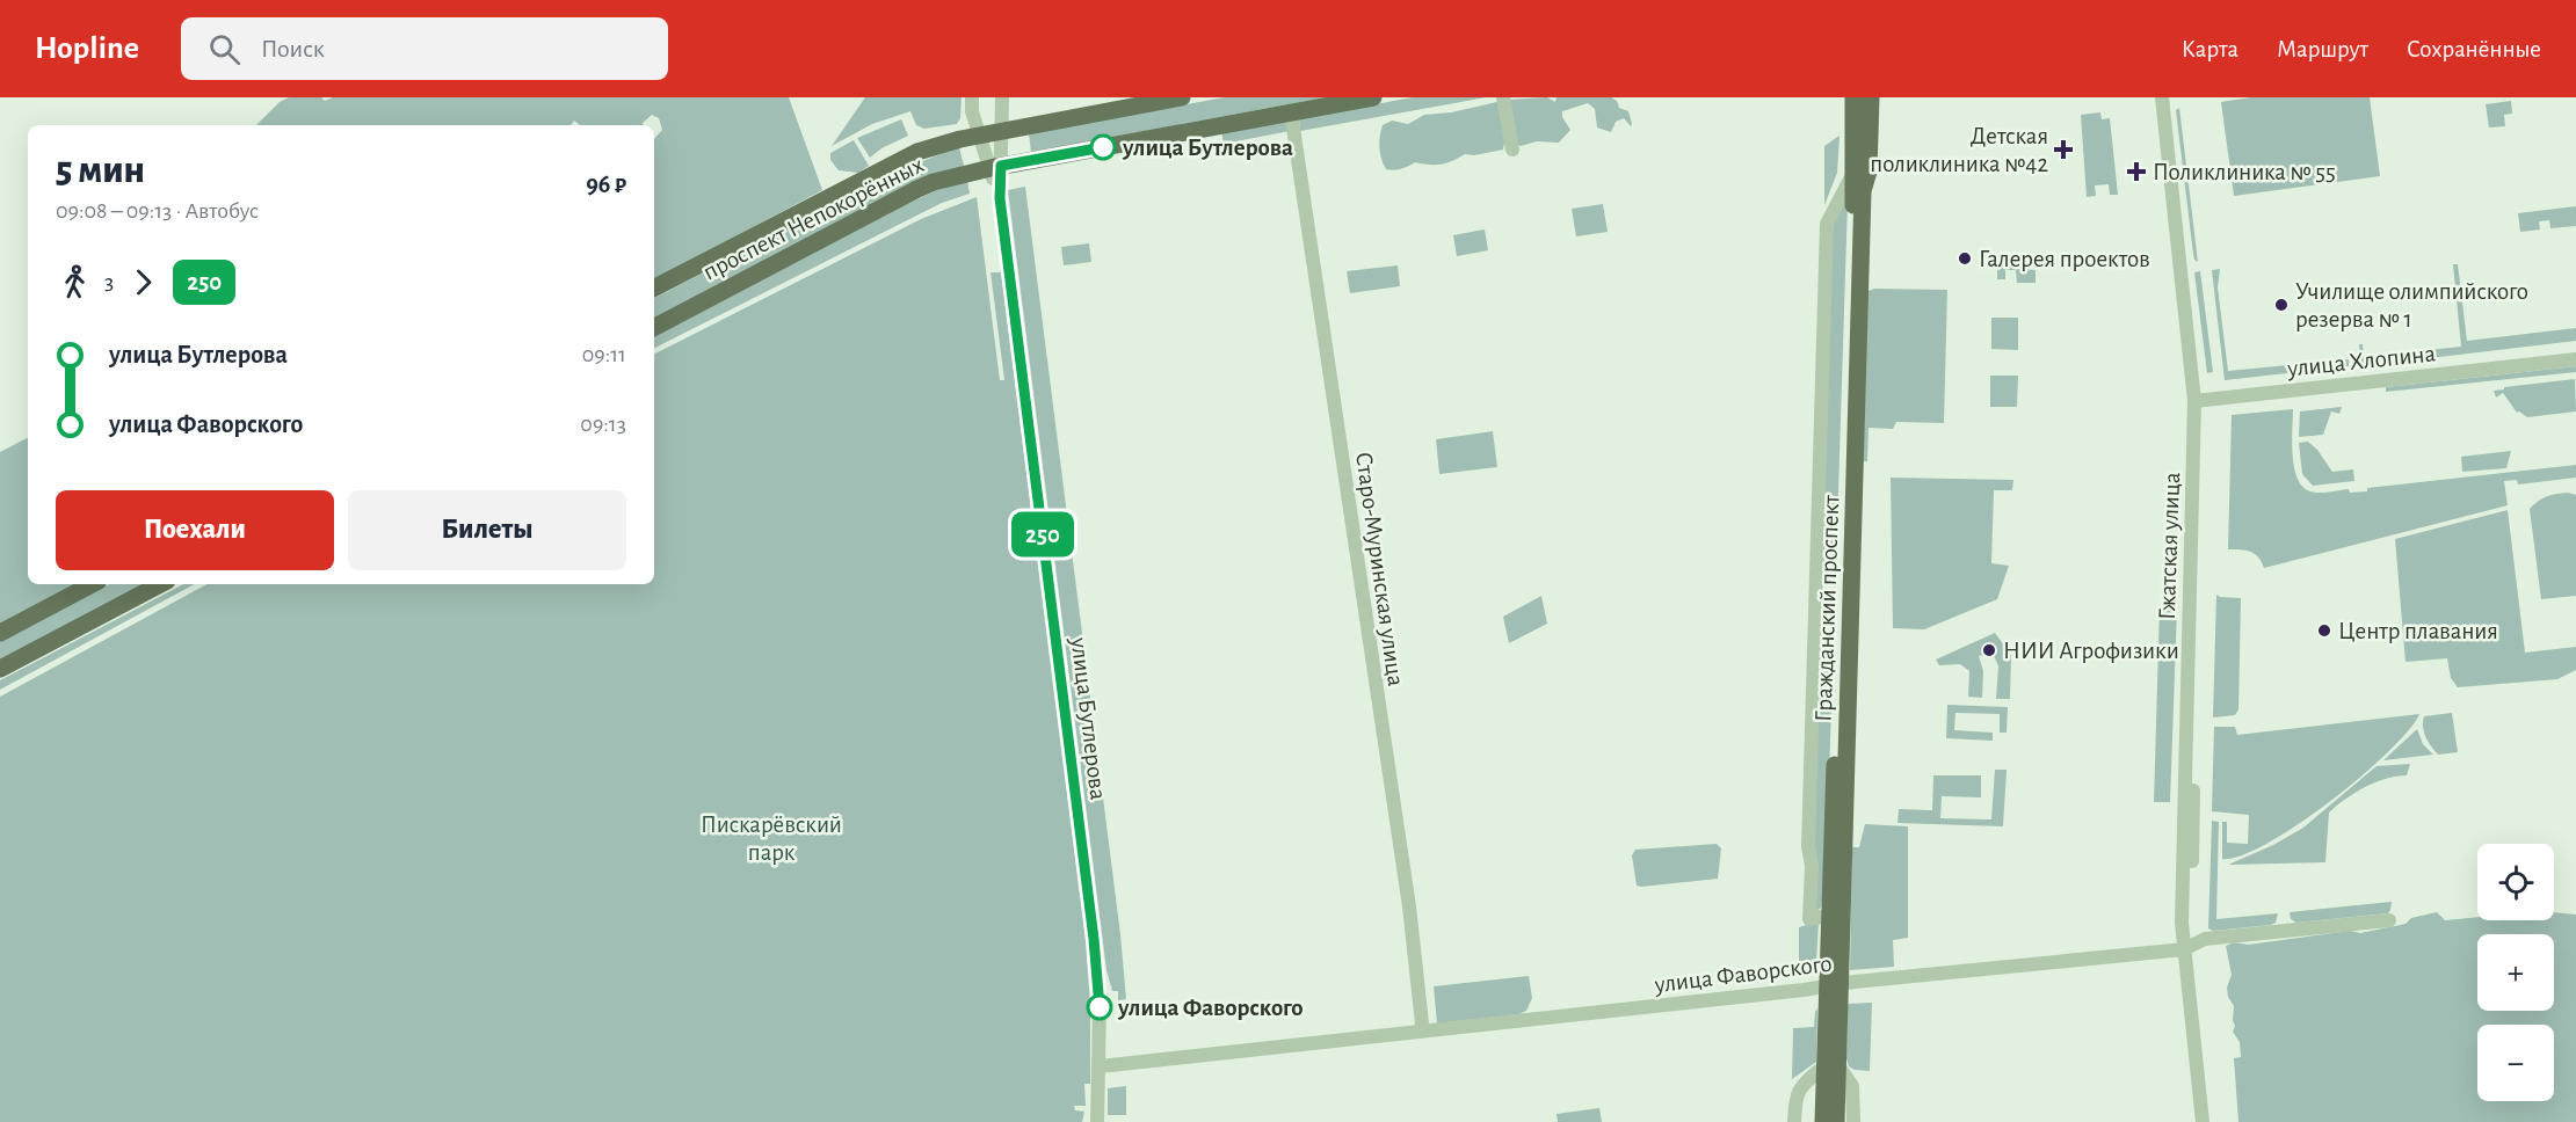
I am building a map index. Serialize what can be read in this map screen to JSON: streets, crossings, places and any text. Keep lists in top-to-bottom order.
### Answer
{
  "streets": {
    "main road": ["проспект Непокорённых", "Гражданский проспект"],
    "street": [
      "улица Хлопина",
      "Гжатская улица",
      "Старо-Муринская улица",
      "улица Бутлерова",
      "улица Фаворского"
    ]
  },
  "crossings": [
    ["проспект Непокорённых", "Старо-Муринская улица"],
    ["проспект Непокорённых", "улица Бутлерова"],
    ["улица Хлопина", "Гжатская улица"],
    ["Гжатская улица", "улица Фаворского"],
    ["Старо-Муринская улица", "улица Фаворского"],
    ["Гражданский проспект", "улица Фаворского"],
    ["улица Бутлерова", "улица Фаворского"]
  ],
  "parks": ["Пискарёвский парк"],
  "places": {
    "other": [
      "улица Бутлерова",
      "Галерея проектов",
      "Училище олимпийского резерва № 1",
      "Центр плавания",
      "НИИ Агрофизики",
      "улица Фаворского"
    ],
    "health": ["Детская поликлиника №42", "Поликлиника № 55"]
  },
  "lines": ["bus line 250"],
  "page": {
    "header": "Hopline",
    "search": "Поиск",
    "nav": ["Карта", "Маршрут", "Сохранённые"],
    "on_map": "250",
    "heading": ["5 мин", "09:08 – 09:13 · Автобус", "96 ₽"],
    "legs": ["3", "250"],
    "list": [
      {
        "name": "улица Бутлерова",
        "value": "09:11"
      },
      {
        "name": "улица Фаворского",
        "value": "09:13"
      }
    ],
    "buttons": ["Поехали", "Билеты"],
    "map_buttons": ["+", "−"]
  }
}
